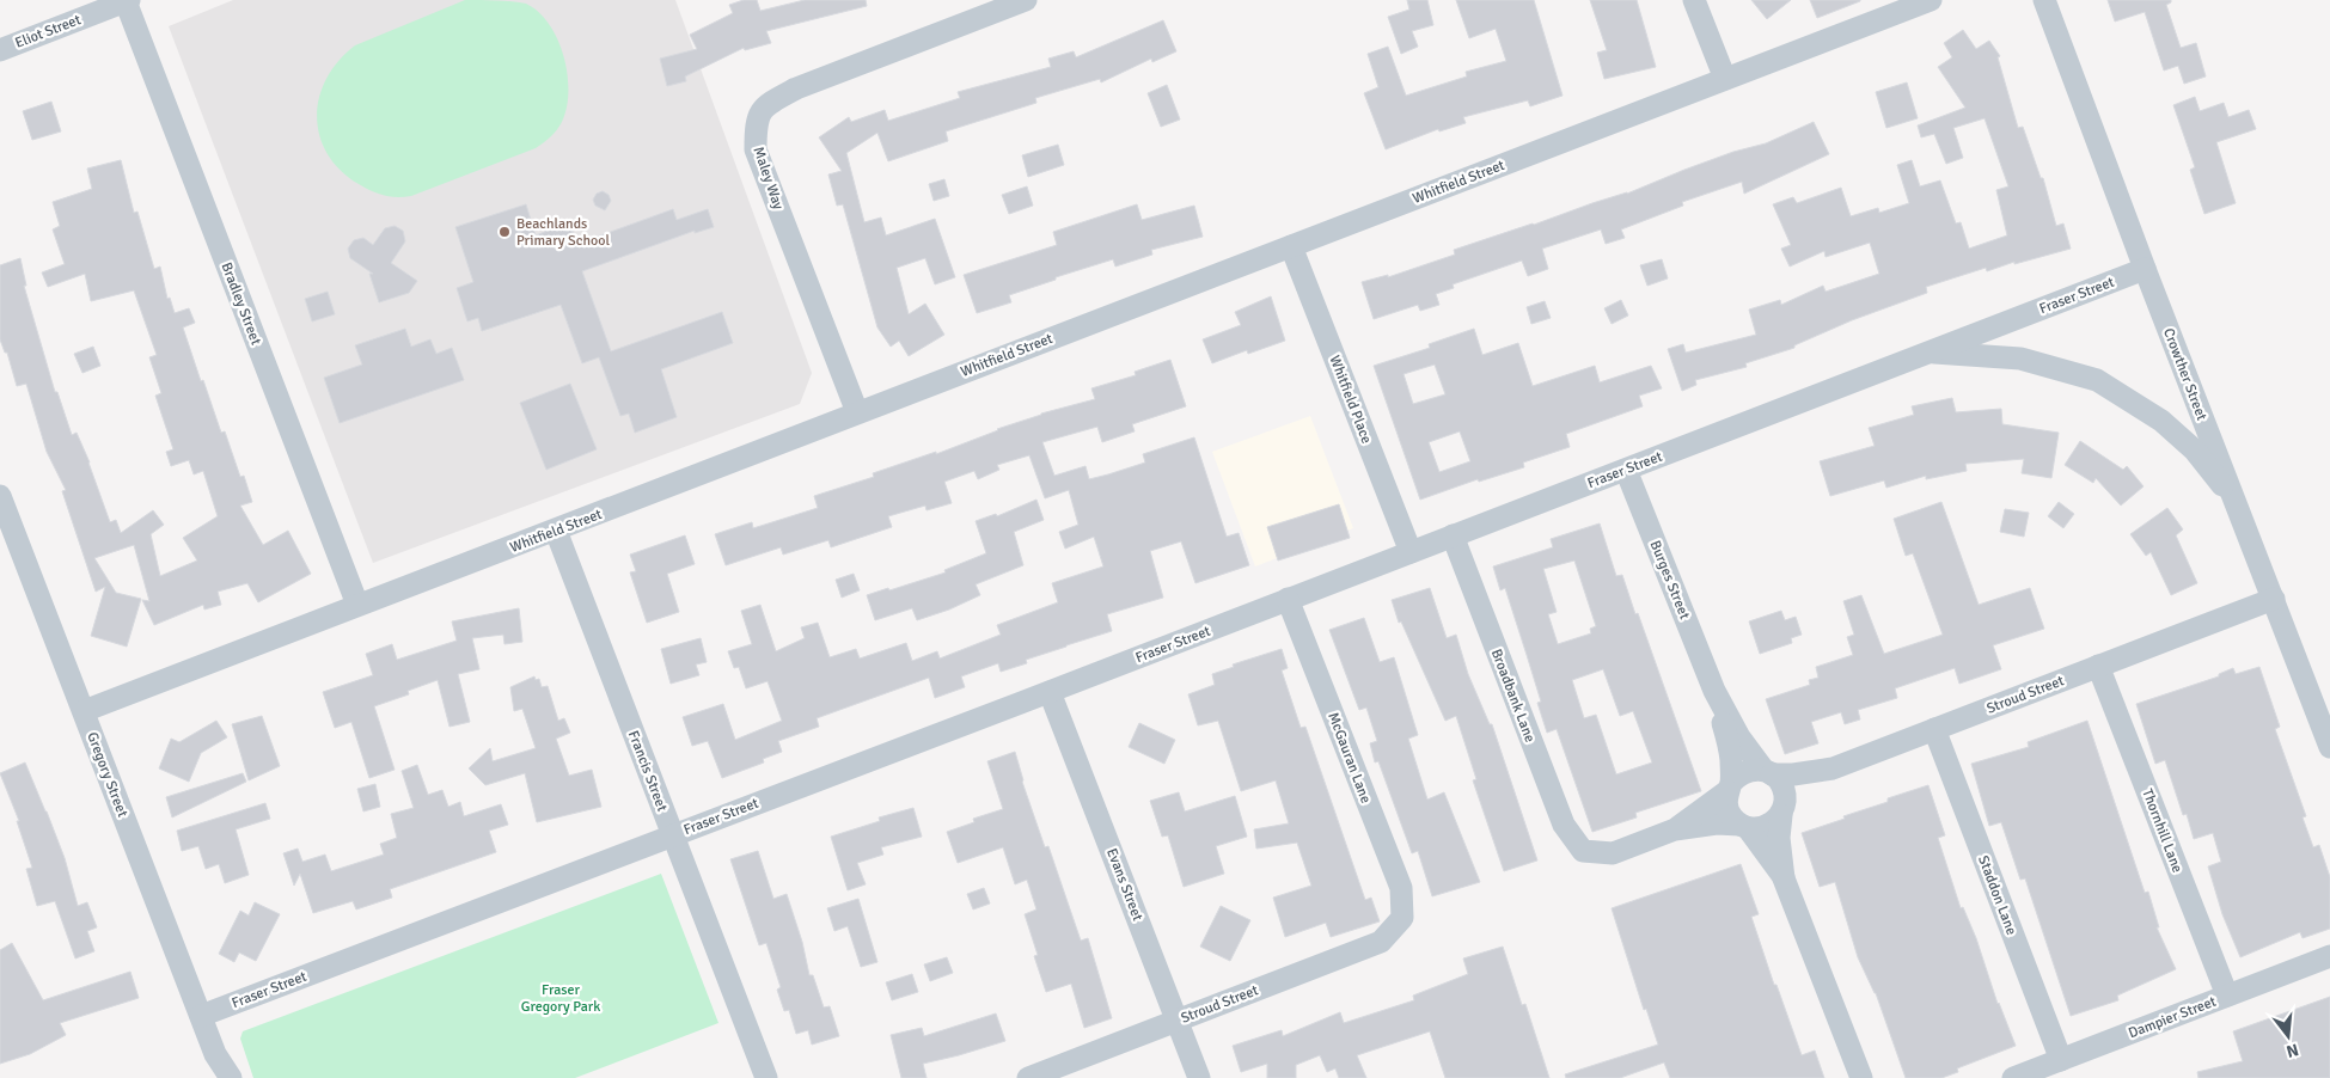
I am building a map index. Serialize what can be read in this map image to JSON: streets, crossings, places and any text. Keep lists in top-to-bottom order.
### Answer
{
  "streets": {
    "street": [
      "Eliot Street",
      "Maley Way",
      "Whitfield Street",
      "Fraser Street",
      "Bradley Street",
      "Crowther Street",
      "Whitfield Place",
      "Burges Street",
      "Stroud Street",
      "Broadbank Lane",
      "McGauran Lane",
      "Francis Street",
      "Gregory Street",
      "Thornhill Lane",
      "Evans Street",
      "Staddon Lane",
      "Dampier Street"
    ]
  },
  "crossings": [
    ["Eliot Street", "Bradley Street"],
    ["Maley Way", "Whitfield Street"],
    ["Whitfield Street", "Bradley Street"],
    ["Whitfield Street", "Whitfield Place"],
    ["Whitfield Street", "Francis Street"],
    ["Whitfield Street", "Gregory Street"],
    ["Fraser Street", "Crowther Street"],
    ["Fraser Street", "Whitfield Place"],
    ["Fraser Street", "Burges Street"],
    ["Fraser Street", "Broadbank Lane"],
    ["Fraser Street", "McGauran Lane"],
    ["Fraser Street", "Francis Street"],
    ["Fraser Street", "Gregory Street"],
    ["Fraser Street", "Evans Street"],
    ["Crowther Street", "Stroud Street"],
    ["Burges Street", "Stroud Street"],
    ["Stroud Street", "McGauran Lane"],
    ["Stroud Street", "Thornhill Lane"],
    ["Stroud Street", "Evans Street"],
    ["Stroud Street", "Staddon Lane"],
    ["Thornhill Lane", "Dampier Street"],
    ["Staddon Lane", "Dampier Street"]
  ],
  "parks": ["Fraser Gregory Park"],
  "places": ["Beachlands Primary School"],
  "north": "bottom"
}
